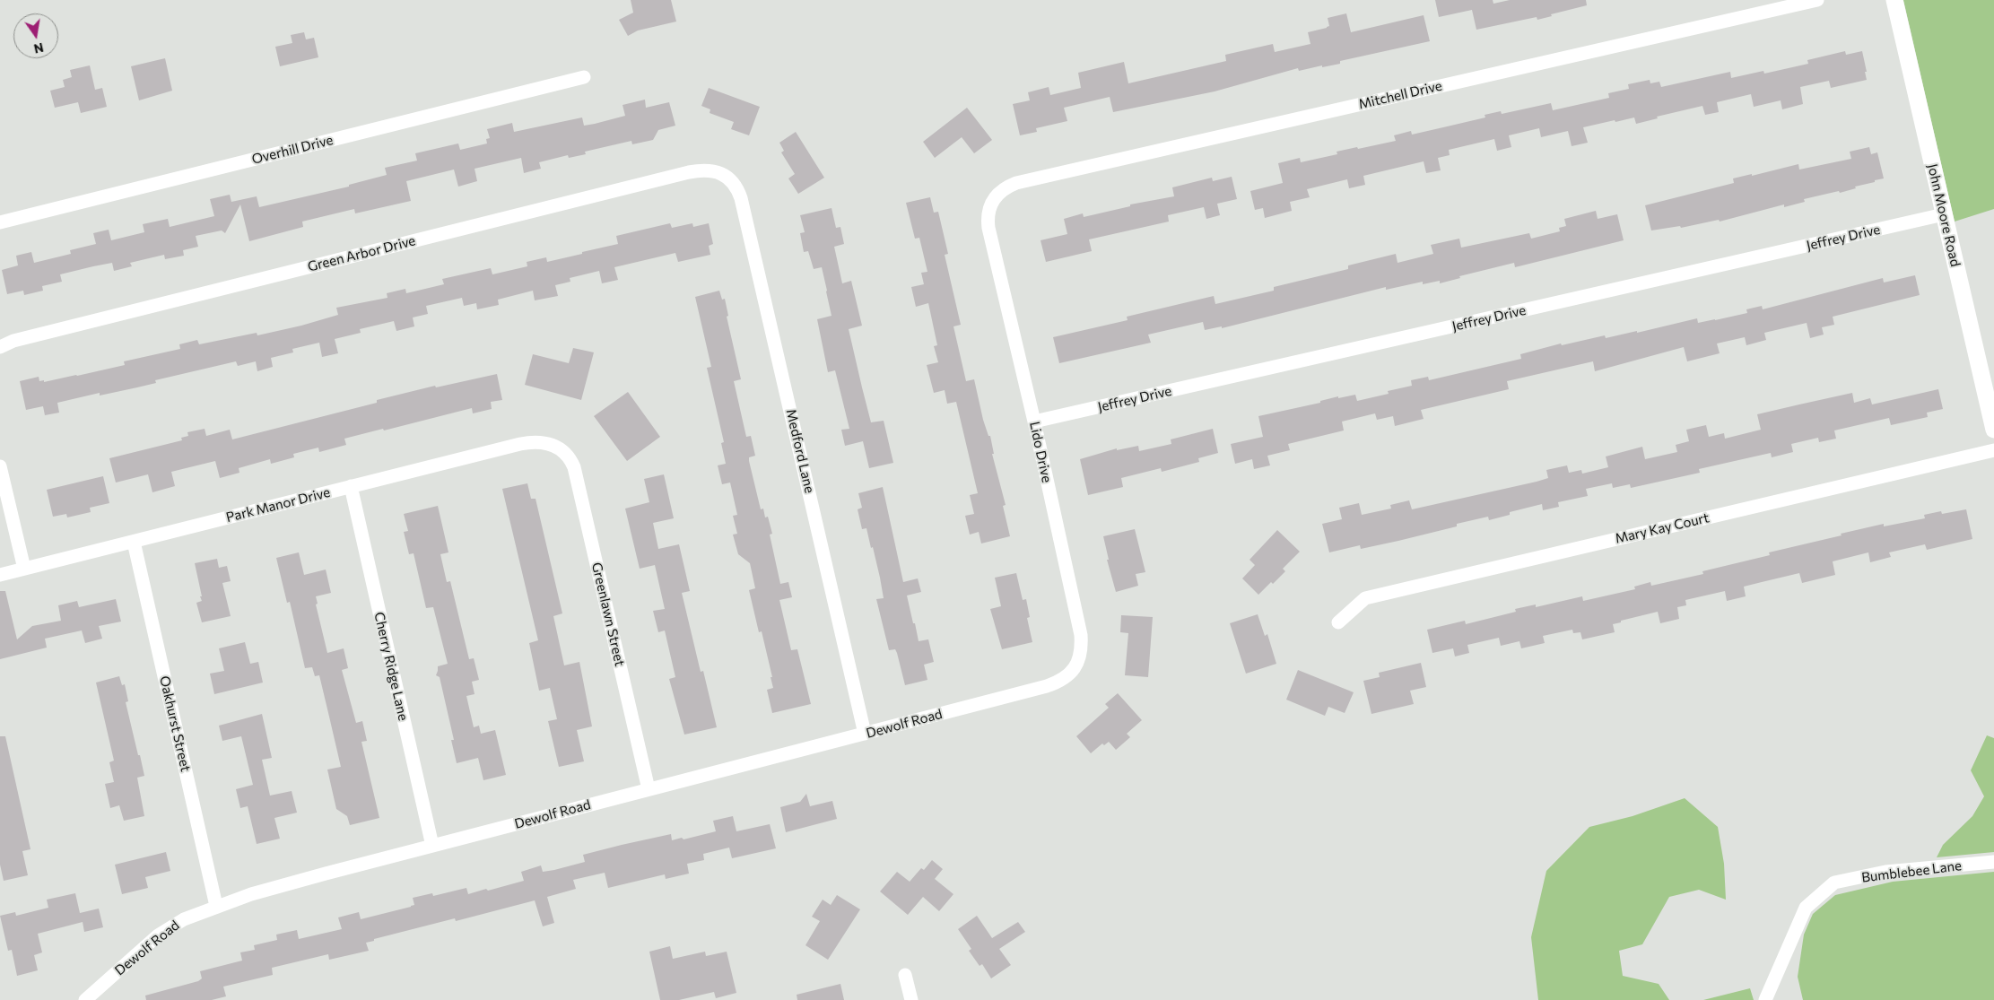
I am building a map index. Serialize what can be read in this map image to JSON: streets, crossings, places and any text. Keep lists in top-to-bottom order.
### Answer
{
  "streets": {
    "street": [
      "Mitchell Drive",
      "Overhill Drive",
      "John Moore Road",
      "Jeffrey Drive",
      "Green Arbor Drive",
      "Medford Lane",
      "Lido Drive",
      "Park Manor Drive",
      "Mary Kay Court",
      "Greenlawn Street",
      "Cherry Ridge Lane",
      "Oakhurst Street",
      "Dewolf Road",
      "Bumblebee Lane"
    ]
  },
  "crossings": [
    ["Mitchell Drive", "Lido Drive"],
    ["John Moore Road", "Jeffrey Drive"],
    ["Jeffrey Drive", "Lido Drive"],
    ["Green Arbor Drive", "Medford Lane"],
    ["Medford Lane", "Dewolf Road"],
    ["Lido Drive", "Dewolf Road"],
    ["Park Manor Drive", "Greenlawn Street"],
    ["Park Manor Drive", "Cherry Ridge Lane"],
    ["Park Manor Drive", "Oakhurst Street"],
    ["Greenlawn Street", "Dewolf Road"],
    ["Cherry Ridge Lane", "Dewolf Road"],
    ["Oakhurst Street", "Dewolf Road"]
  ],
  "north": "bottom"
}
